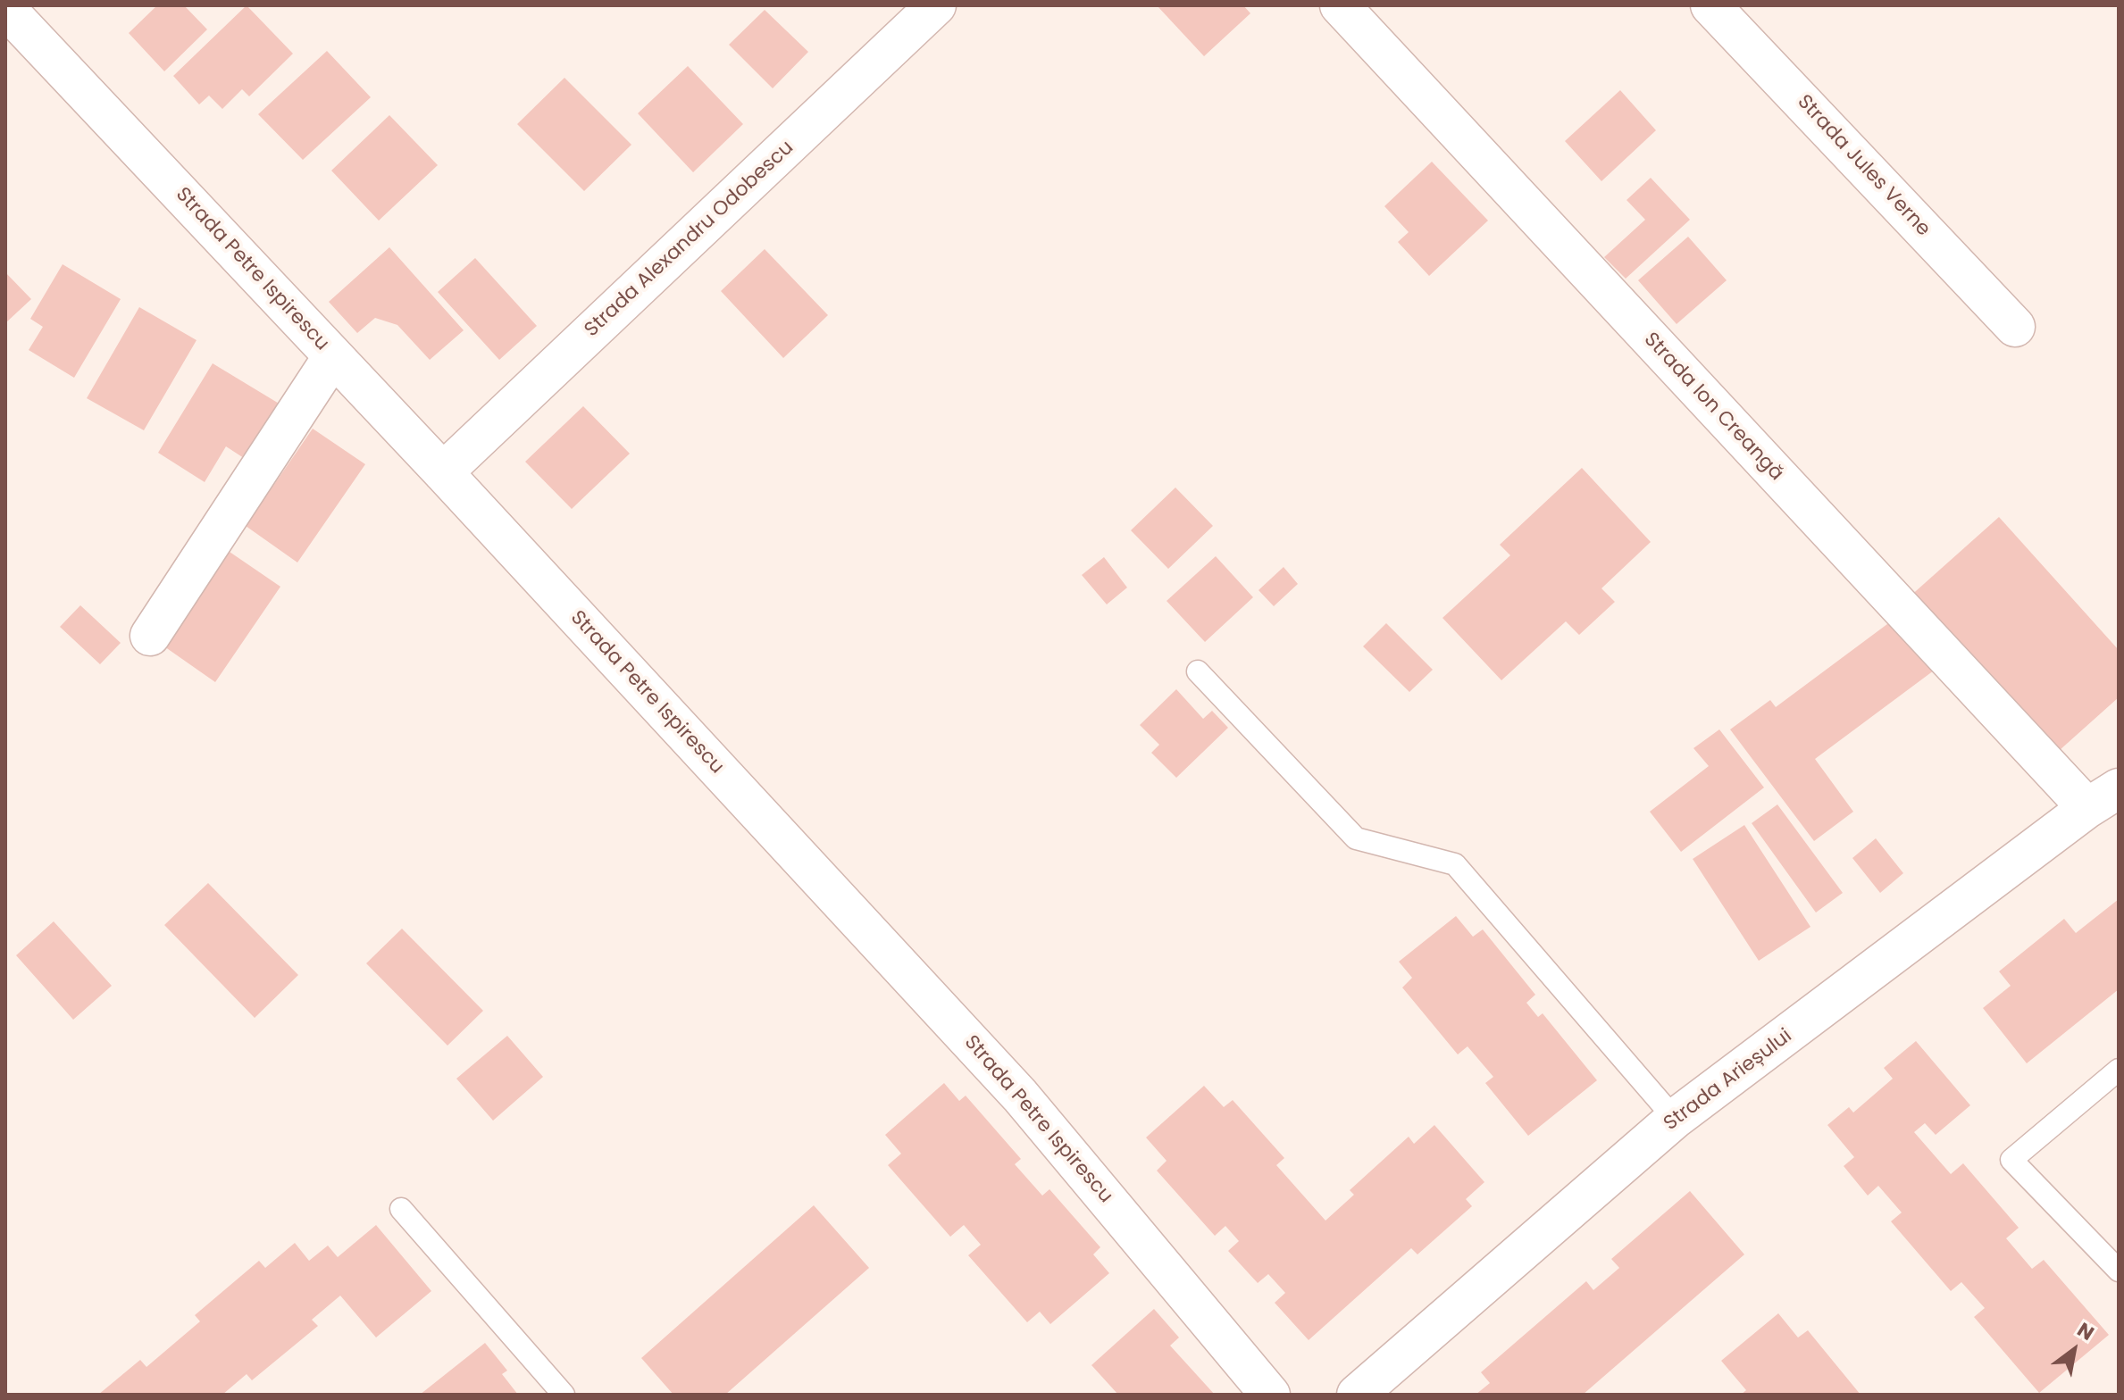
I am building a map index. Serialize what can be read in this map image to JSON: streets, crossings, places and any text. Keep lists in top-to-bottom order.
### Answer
{
  "streets": {
    "street": [
      "Strada Jules Verne",
      "Strada Alexandru Odobescu",
      "Strada Petre Ispirescu",
      "Strada Ion Creangă",
      "Strada Arieșului"
    ]
  },
  "crossings": [
    ["Strada Alexandru Odobescu", "Strada Petre Ispirescu"],
    ["Strada Ion Creangă", "Strada Arieșului"]
  ],
  "north": "top right"
}
